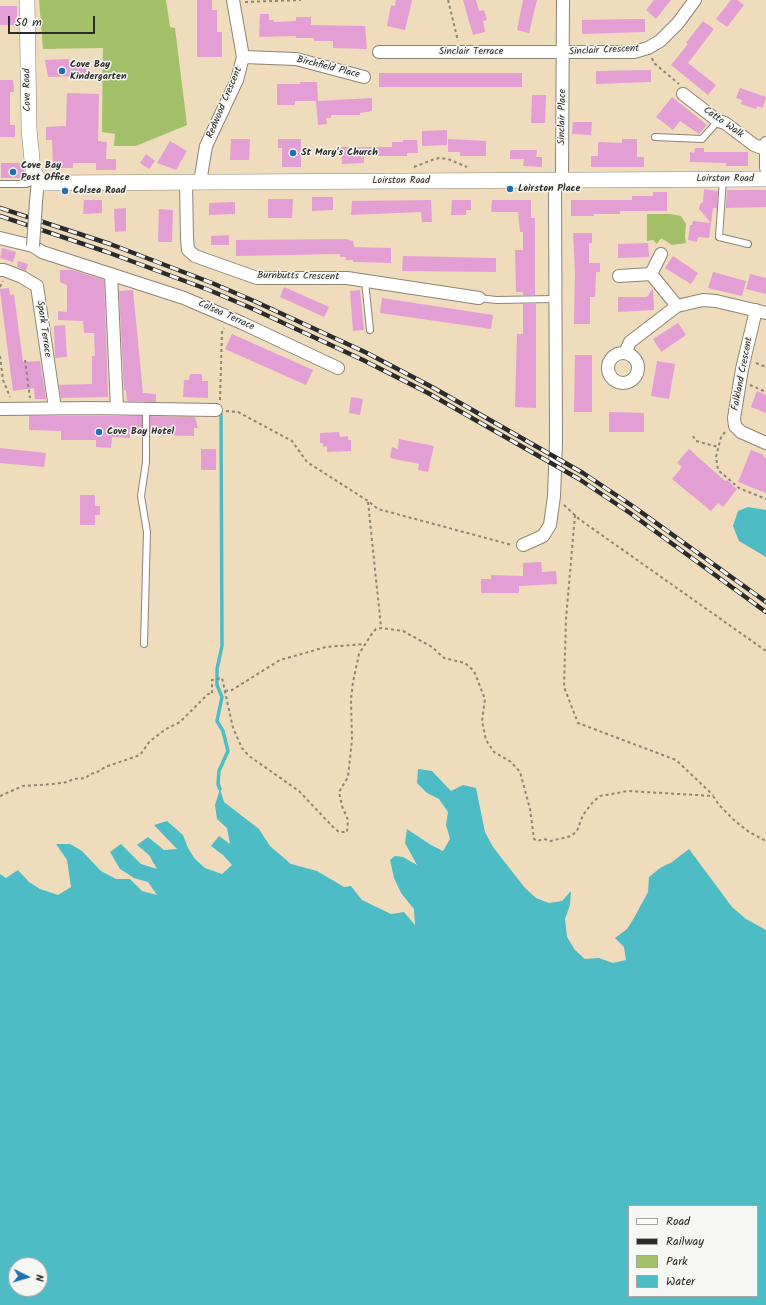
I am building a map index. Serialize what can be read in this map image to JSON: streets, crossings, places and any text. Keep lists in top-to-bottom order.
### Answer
{
  "streets": {
    "street": [
      "Sinclair Crescent",
      "Sinclair Terrace",
      "Birchfield Place",
      "Cove Road",
      "Redwood Crescent",
      "Sinclair Place",
      "Catto Walk",
      "Loirston Road",
      "Burnbutts Crescent",
      "Colsea Terrace",
      "Spark Terrace",
      "Falkland Crescent"
    ]
  },
  "crossings": [
    ["Sinclair Crescent", "Sinclair Terrace"],
    ["Sinclair Crescent", "Sinclair Place"],
    ["Sinclair Terrace", "Sinclair Place"],
    ["Birchfield Place", "Redwood Crescent"],
    ["Cove Road", "Loirston Road"],
    ["Redwood Crescent", "Loirston Road"],
    ["Redwood Crescent", "Burnbutts Crescent"],
    ["Sinclair Place", "Loirston Road"],
    ["Loirston Road", "Burnbutts Crescent"]
  ],
  "places": [
    "Cove Bay Kindergarten",
    "St Mary's Church",
    "Cove Bay Post Office",
    "Loirston Place",
    "Colsea Road",
    "Cove Bay Hotel"
  ],
  "legend": [
    "Road",
    "Railway",
    "Park",
    "Water"
  ],
  "scale_bar": "50 m",
  "north": "right"
}
